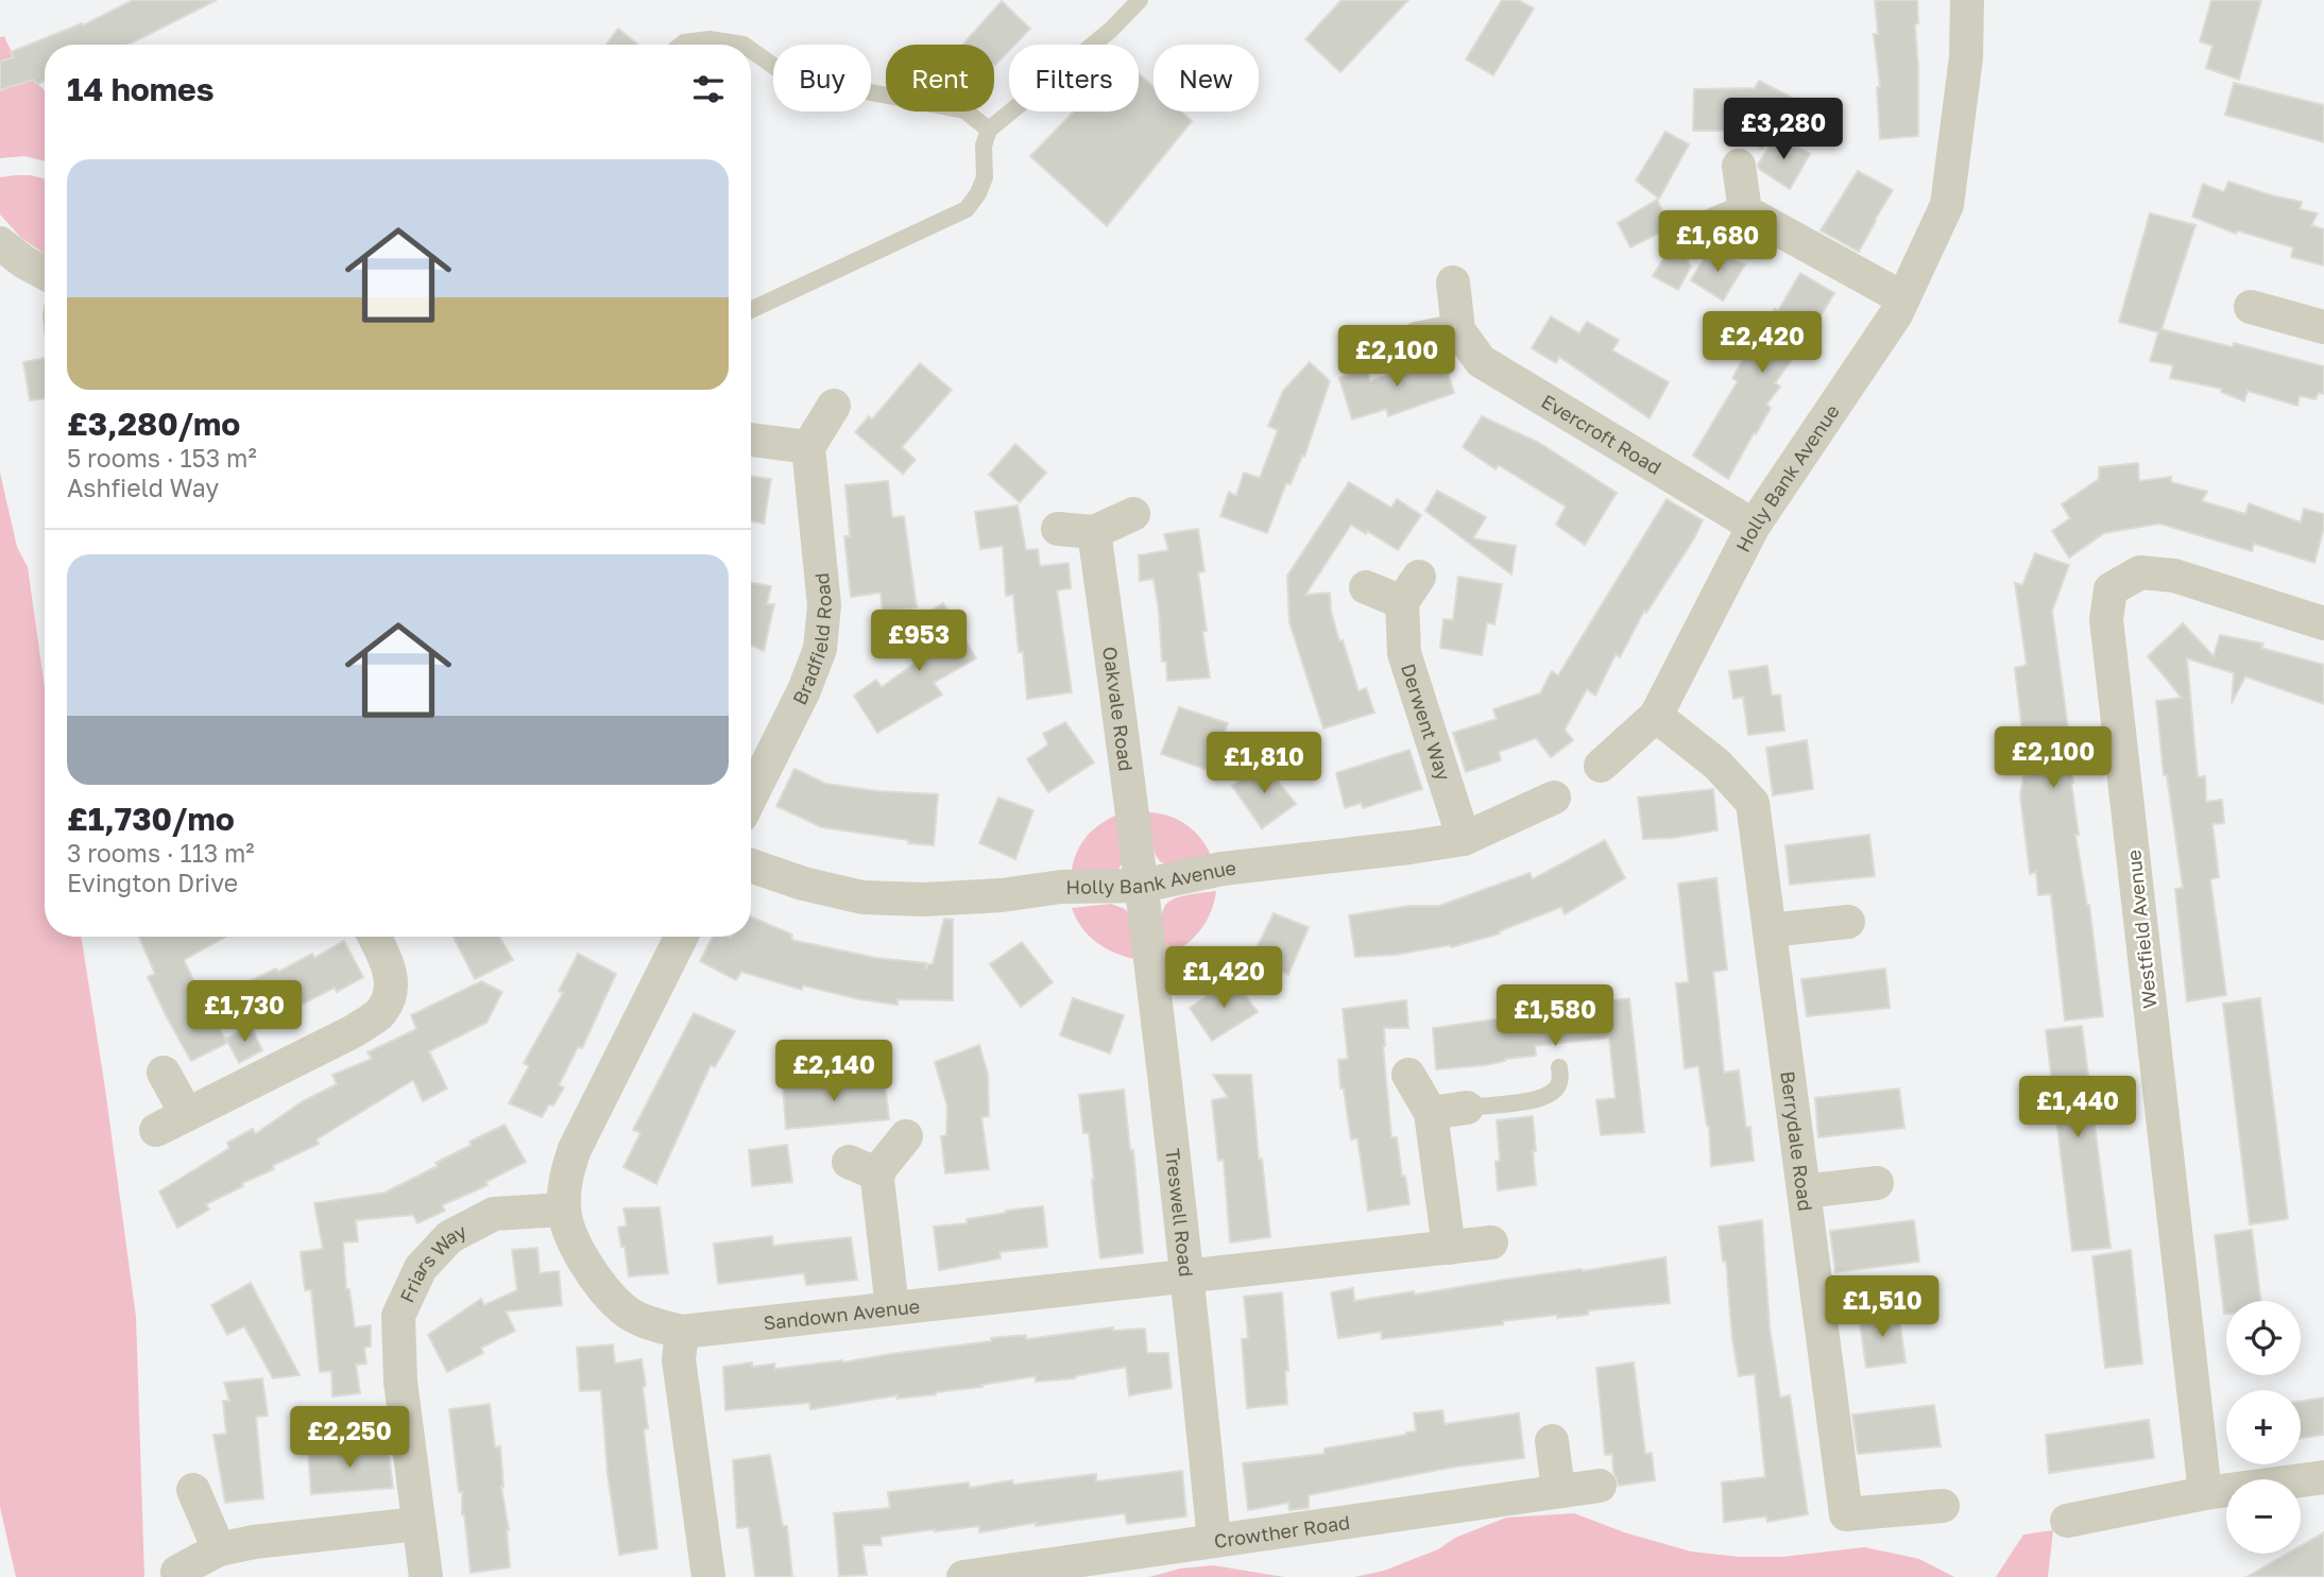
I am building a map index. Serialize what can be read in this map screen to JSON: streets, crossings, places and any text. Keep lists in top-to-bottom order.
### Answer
{
  "streets": {
    "street": [
      "Evercroft Road",
      "Holly Bank Avenue",
      "Bradfield Road",
      "Oakvale Road",
      "Derwent Way",
      "Westfield Avenue",
      "Berrydale Road",
      "Treswell Road",
      "Friars Way",
      "Sandown Avenue",
      "Crowther Road"
    ]
  },
  "crossings": [
    ["Evercroft Road", "Holly Bank Avenue"],
    ["Holly Bank Avenue", "Oakvale Road"],
    ["Holly Bank Avenue", "Derwent Way"],
    ["Holly Bank Avenue", "Berrydale Road"],
    ["Holly Bank Avenue", "Treswell Road"],
    ["Oakvale Road", "Treswell Road"],
    ["Treswell Road", "Sandown Avenue"],
    ["Treswell Road", "Crowther Road"],
    ["Friars Way", "Sandown Avenue"]
  ],
  "page": {
    "chip": [
      "Buy",
      "Rent",
      "Filters",
      "New"
    ],
    "heading": "14 homes",
    "price": [
      "£3,280",
      "£1,680",
      "£2,420",
      "£2,100",
      "£953",
      "£2,100",
      "£1,810",
      "£1,420",
      "£1,730",
      "£1,580",
      "£2,140",
      "£1,440",
      "£1,510",
      "£2,250"
    ],
    "list": [
      {
        "name": "£3,280/mo",
        "note": "5 rooms · 153 m² · Ashfield Way"
      },
      {
        "name": "£1,730/mo",
        "note": "3 rooms · 113 m² · Evington Drive"
      }
    ],
    "map_buttons": ["+", "−"]
  }
}
